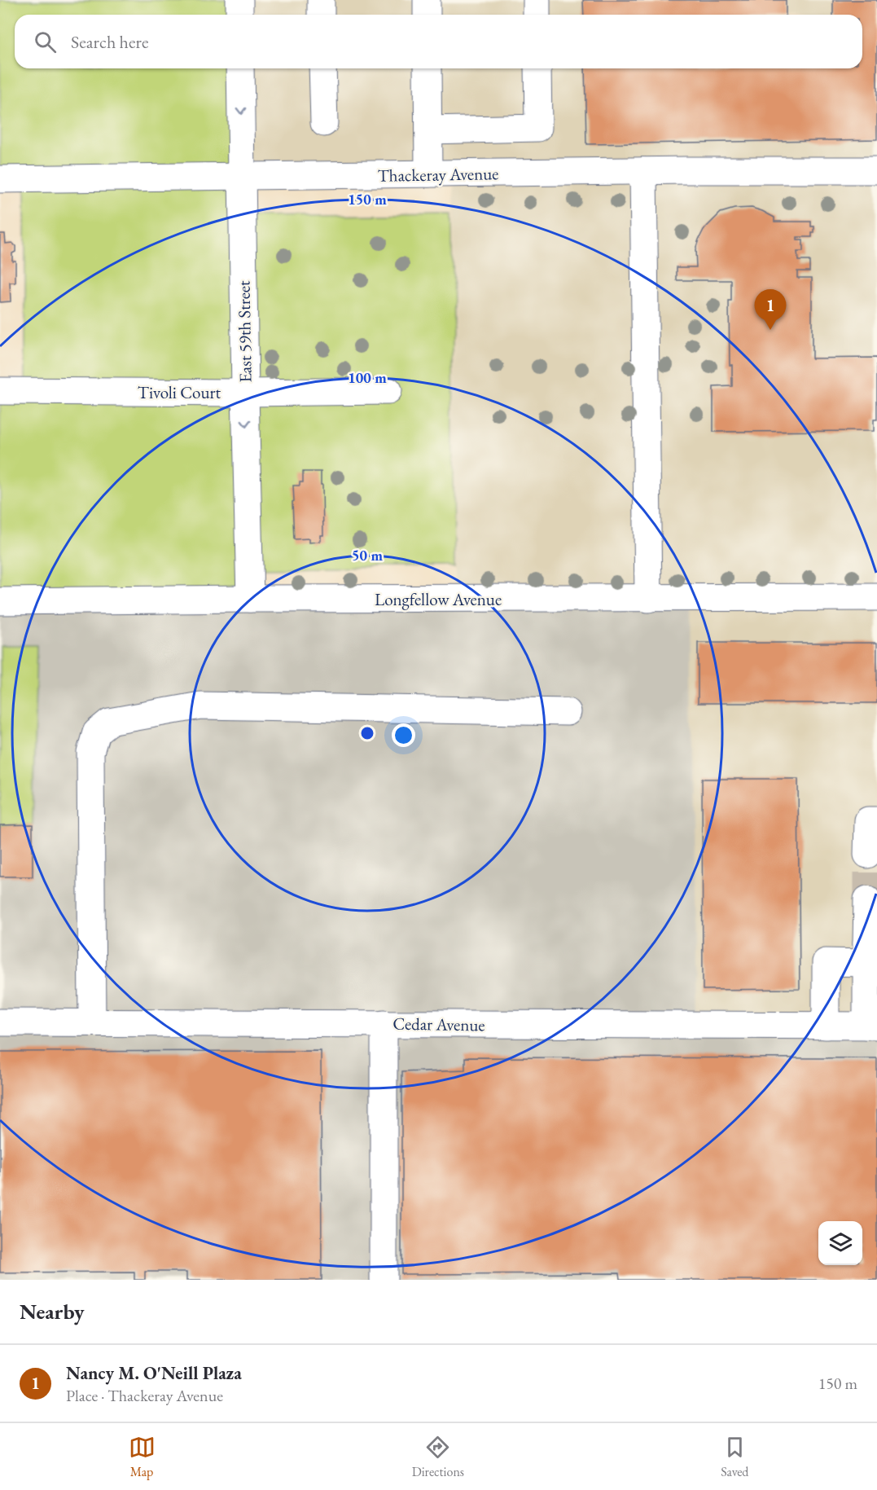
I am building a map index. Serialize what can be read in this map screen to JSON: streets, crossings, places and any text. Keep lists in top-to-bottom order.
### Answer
{
  "streets": {
    "street": [
      "Thackeray Avenue",
      "East 59th Street",
      "Tivoli Court",
      "Longfellow Avenue",
      "Cedar Avenue"
    ]
  },
  "crossings": [
    ["Thackeray Avenue", "East 59th Street"],
    ["East 59th Street", "Tivoli Court"],
    ["East 59th Street", "Longfellow Avenue"]
  ],
  "page": {
    "search": "Search here",
    "pins": "1",
    "heading": "Nearby",
    "list": [
      {
        "mark": "1",
        "name": "Nancy M. O'Neill Plaza",
        "note": "Place · Thackeray Avenue",
        "value": "150 m"
      }
    ],
    "nav": ["Map", "Directions", "Saved"]
  },
  "rings": ["150 m", "100 m", "50 m"]
}
